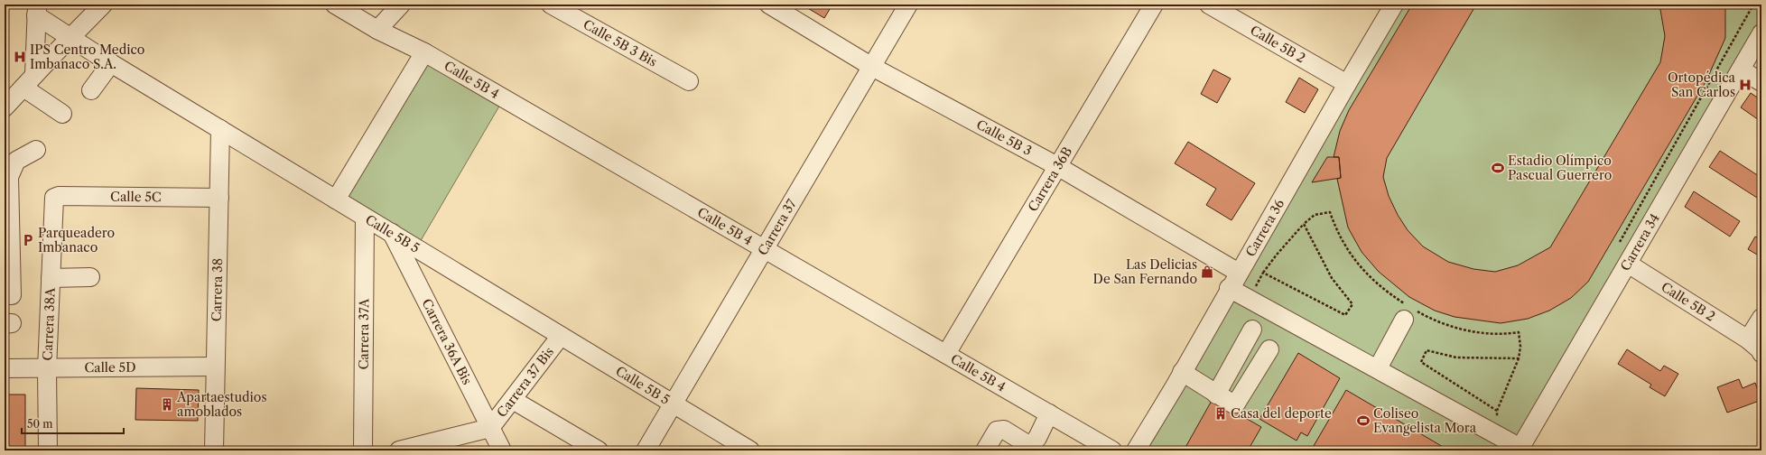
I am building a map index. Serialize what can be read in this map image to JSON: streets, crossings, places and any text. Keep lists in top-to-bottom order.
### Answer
{
  "streets": {
    "street": [
      "Calle 5B 3 Bis",
      "Calle 5B 2",
      "Calle 5B 4",
      "Calle 5B 3",
      "Carrera 36B",
      "Calle 5C",
      "Carrera 37",
      "Carrera 36",
      "Calle 5B 5",
      "Carrera 34",
      "Carrera 38",
      "Carrera 38A",
      "Carrera 37A",
      "Carrera 36A Bis",
      "Calle 5D",
      "Carrera 37 Bis"
    ]
  },
  "crossings": [
    ["Calle 5B 2", "Carrera 36"],
    ["Calle 5B 2", "Carrera 34"],
    ["Calle 5B 4", "Carrera 36B"],
    ["Calle 5B 4", "Carrera 37"],
    ["Calle 5B 3", "Carrera 36B"],
    ["Calle 5B 3", "Carrera 37"],
    ["Calle 5B 3", "Carrera 36"],
    ["Calle 5C", "Carrera 38"],
    ["Calle 5C", "Carrera 38A"],
    ["Carrera 37", "Calle 5B 5"],
    ["Calle 5B 5", "Carrera 38"],
    ["Calle 5B 5", "Carrera 37A"],
    ["Calle 5B 5", "Carrera 36A Bis"],
    ["Calle 5B 5", "Carrera 37 Bis"],
    ["Carrera 38", "Calle 5D"],
    ["Carrera 38A", "Calle 5D"],
    ["Carrera 36A Bis", "Carrera 37 Bis"]
  ],
  "places": {
    "hospital": ["IPS Centro Medico Imbanaco S.A.", "Ortopédica San Carlos"],
    "sports": ["Estadio Olímpico Pascual Guerrero", "Coliseo Evangelista Mora"],
    "parking": ["Parqueadero Imbanaco"],
    "shop": ["Las Delicias De San Fernando"],
    "building": ["Apartaestudios amoblados", "Casa del deporte"]
  },
  "scale_bar": "50 m"
}
